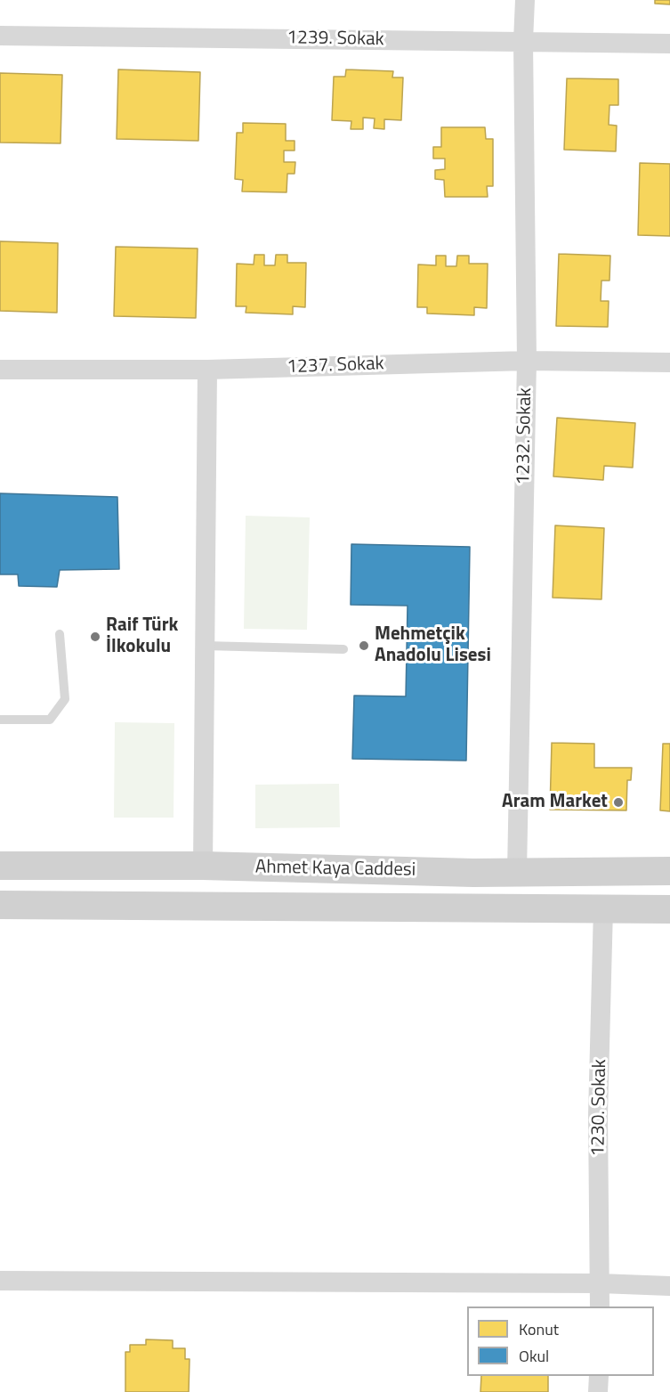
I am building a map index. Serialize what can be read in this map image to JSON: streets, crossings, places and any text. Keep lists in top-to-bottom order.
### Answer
{
  "streets": {
    "main road": ["Ahmet Kaya Caddesi"],
    "street": [
      "1239. Sokak",
      "1237. Sokak",
      "1232. Sokak",
      "1230. Sokak"
    ]
  },
  "crossings": [
    ["1239. Sokak", "1232. Sokak"],
    ["1237. Sokak", "1232. Sokak"],
    ["1232. Sokak", "Ahmet Kaya Caddesi"]
  ],
  "places": ["Raif Türk İlkokulu", "Mehmetçik Anadolu Lisesi", "Aram Market"],
  "legend": ["Konut", "Okul"]
}
